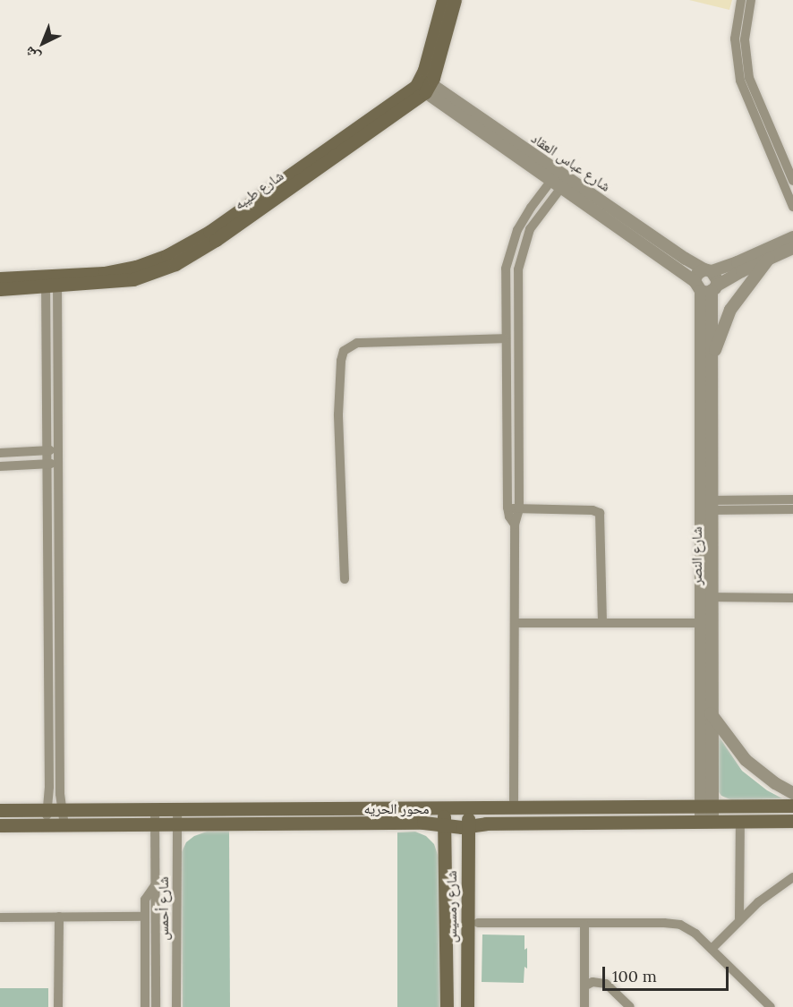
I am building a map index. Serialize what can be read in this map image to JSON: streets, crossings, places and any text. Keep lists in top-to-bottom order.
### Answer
{
  "streets": {
    "main road": ["شارع طيبه", "محور الحريه", "شارع رمسيس"],
    "street": ["شارع عباس العقاد", "شارع النصر", "شارع أحمس"]
  },
  "crossings": [
    ["شارع عباس العقاد", "شارع طيبه"],
    ["شارع عباس العقاد", "شارع النصر"],
    ["شارع النصر", "محور الحريه"],
    ["محور الحريه", "شارع رمسيس"],
    ["محور الحريه", "شارع أحمس"]
  ],
  "scale_bar": "100 m",
  "north": "bottom left"
}
